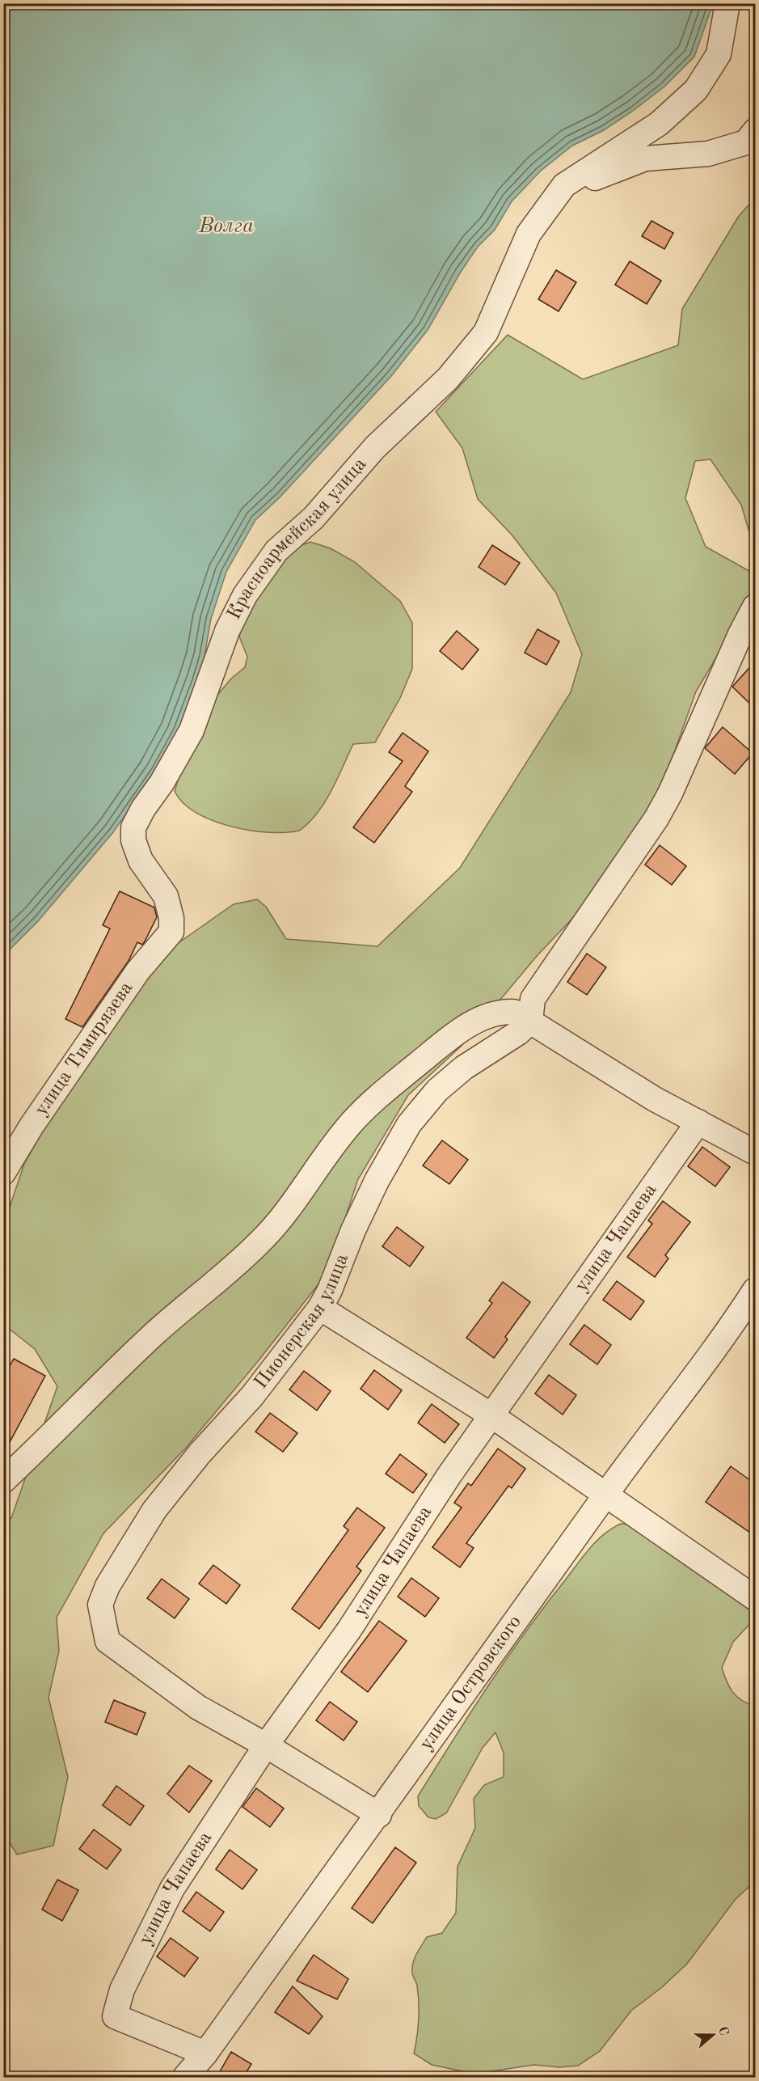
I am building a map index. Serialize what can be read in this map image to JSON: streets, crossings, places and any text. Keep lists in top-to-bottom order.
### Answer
{
  "streets": {
    "street": [
      "Красноармейская улица",
      "улица Тимирязева",
      "улица Чапаева",
      "Пионерская улица",
      "улица Островского"
    ]
  },
  "crossings": [
    ["Красноармейская улица", "улица Тимирязева"],
    ["улица Чапаева", "Пионерская улица"],
    ["улица Чапаева", "улица Островского"]
  ],
  "water": ["Волга"],
  "north": "right"
}
